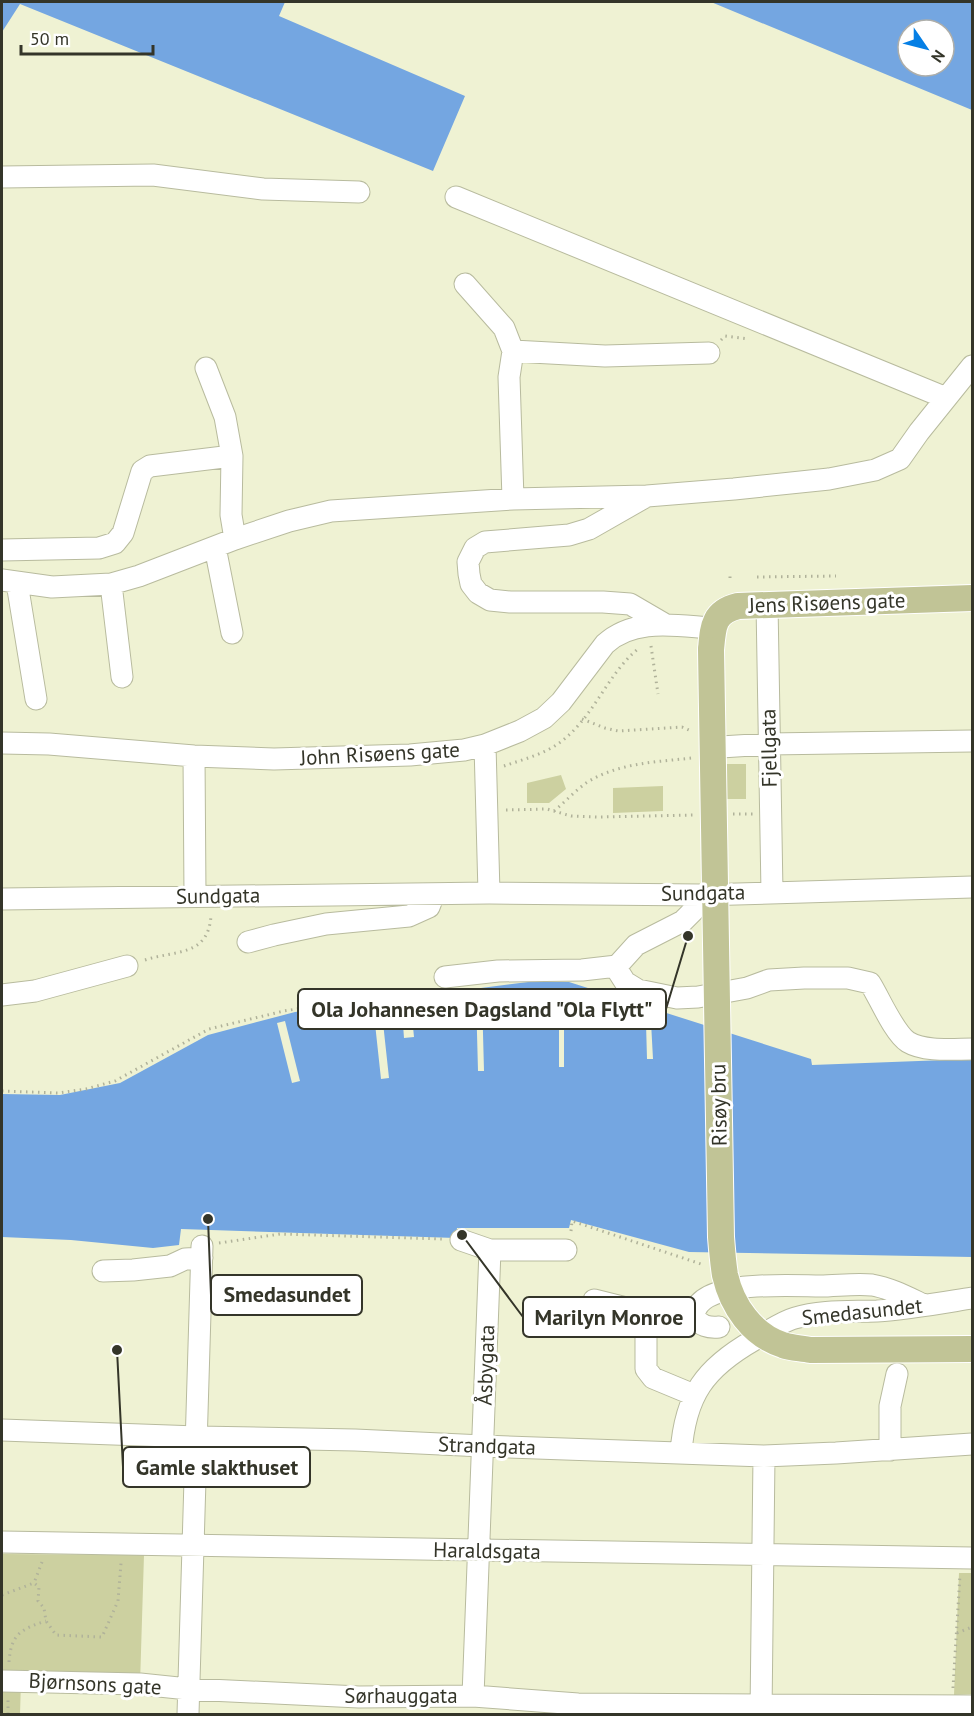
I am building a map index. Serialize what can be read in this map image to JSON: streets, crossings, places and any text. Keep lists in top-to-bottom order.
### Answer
{
  "streets": {
    "main road": ["Jens Risøens gate", "Risøy bru"],
    "street": [
      "Fjellgata",
      "John Risøens gate",
      "Sundgata",
      "Smedasundet",
      "Åsbygata",
      "Strandgata",
      "Haraldsgata",
      "Bjørnsons gate",
      "Sørhauggata"
    ]
  },
  "crossings": [
    ["Jens Risøens gate", "Fjellgata"],
    ["Jens Risøens gate", "John Risøens gate"],
    ["Jens Risøens gate", "Risøy bru"],
    ["Fjellgata", "Sundgata"],
    ["John Risøens gate", "Risøy bru"],
    ["Smedasundet", "Strandgata"],
    ["Åsbygata", "Strandgata"],
    ["Åsbygata", "Haraldsgata"],
    ["Åsbygata", "Sørhauggata"],
    ["Bjørnsons gate", "Sørhauggata"]
  ],
  "places": [
    "Ola Johannesen Dagsland \"Ola Flytt\"",
    "Smedasundet",
    "Marilyn Monroe",
    "Gamle slakthuset"
  ],
  "scale_bar": "50 m",
  "north": "bottom right"
}
